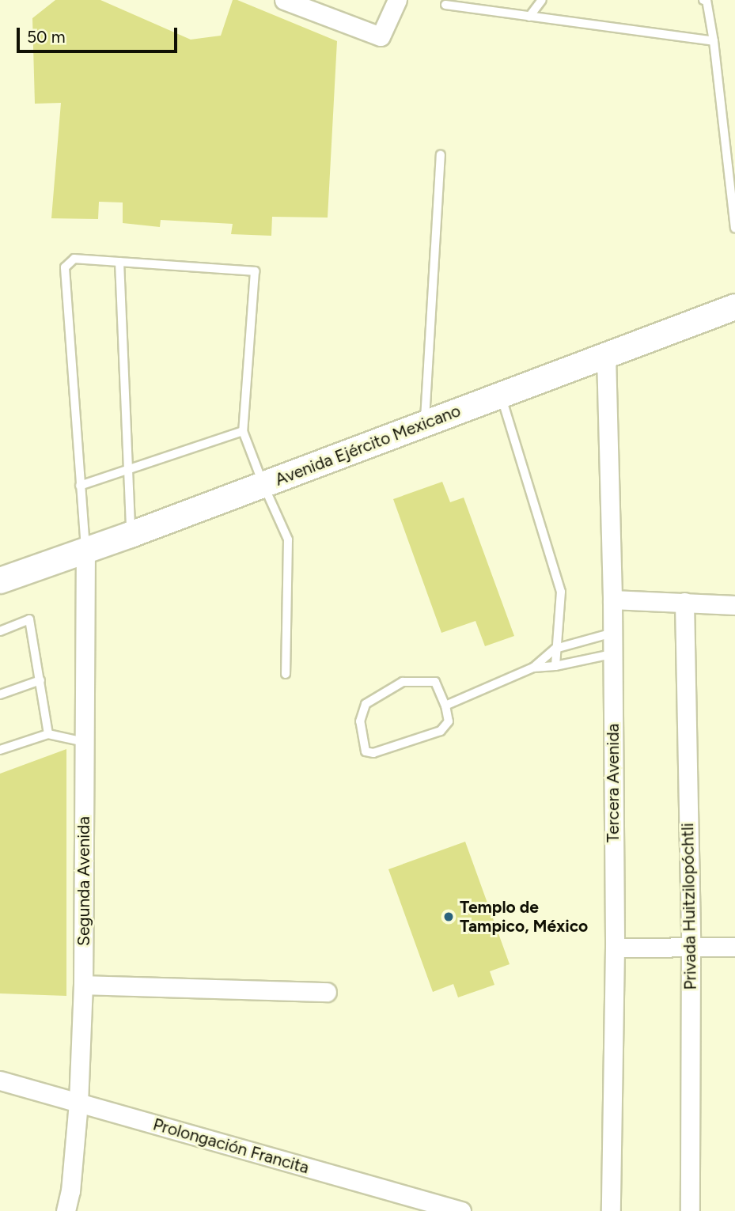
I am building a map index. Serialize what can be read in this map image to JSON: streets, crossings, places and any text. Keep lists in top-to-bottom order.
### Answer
{
  "streets": {
    "main road": ["Avenida Ejército Mexicano"],
    "street": [
      "Tercera Avenida",
      "Segunda Avenida",
      "Privada Huitzilopóchtli",
      "Prolongación Francita"
    ]
  },
  "crossings": [
    ["Avenida Ejército Mexicano", "Tercera Avenida"],
    ["Avenida Ejército Mexicano", "Segunda Avenida"],
    ["Segunda Avenida", "Prolongación Francita"]
  ],
  "places": ["Templo de Tampico, México"],
  "scale_bar": "50 m"
}
